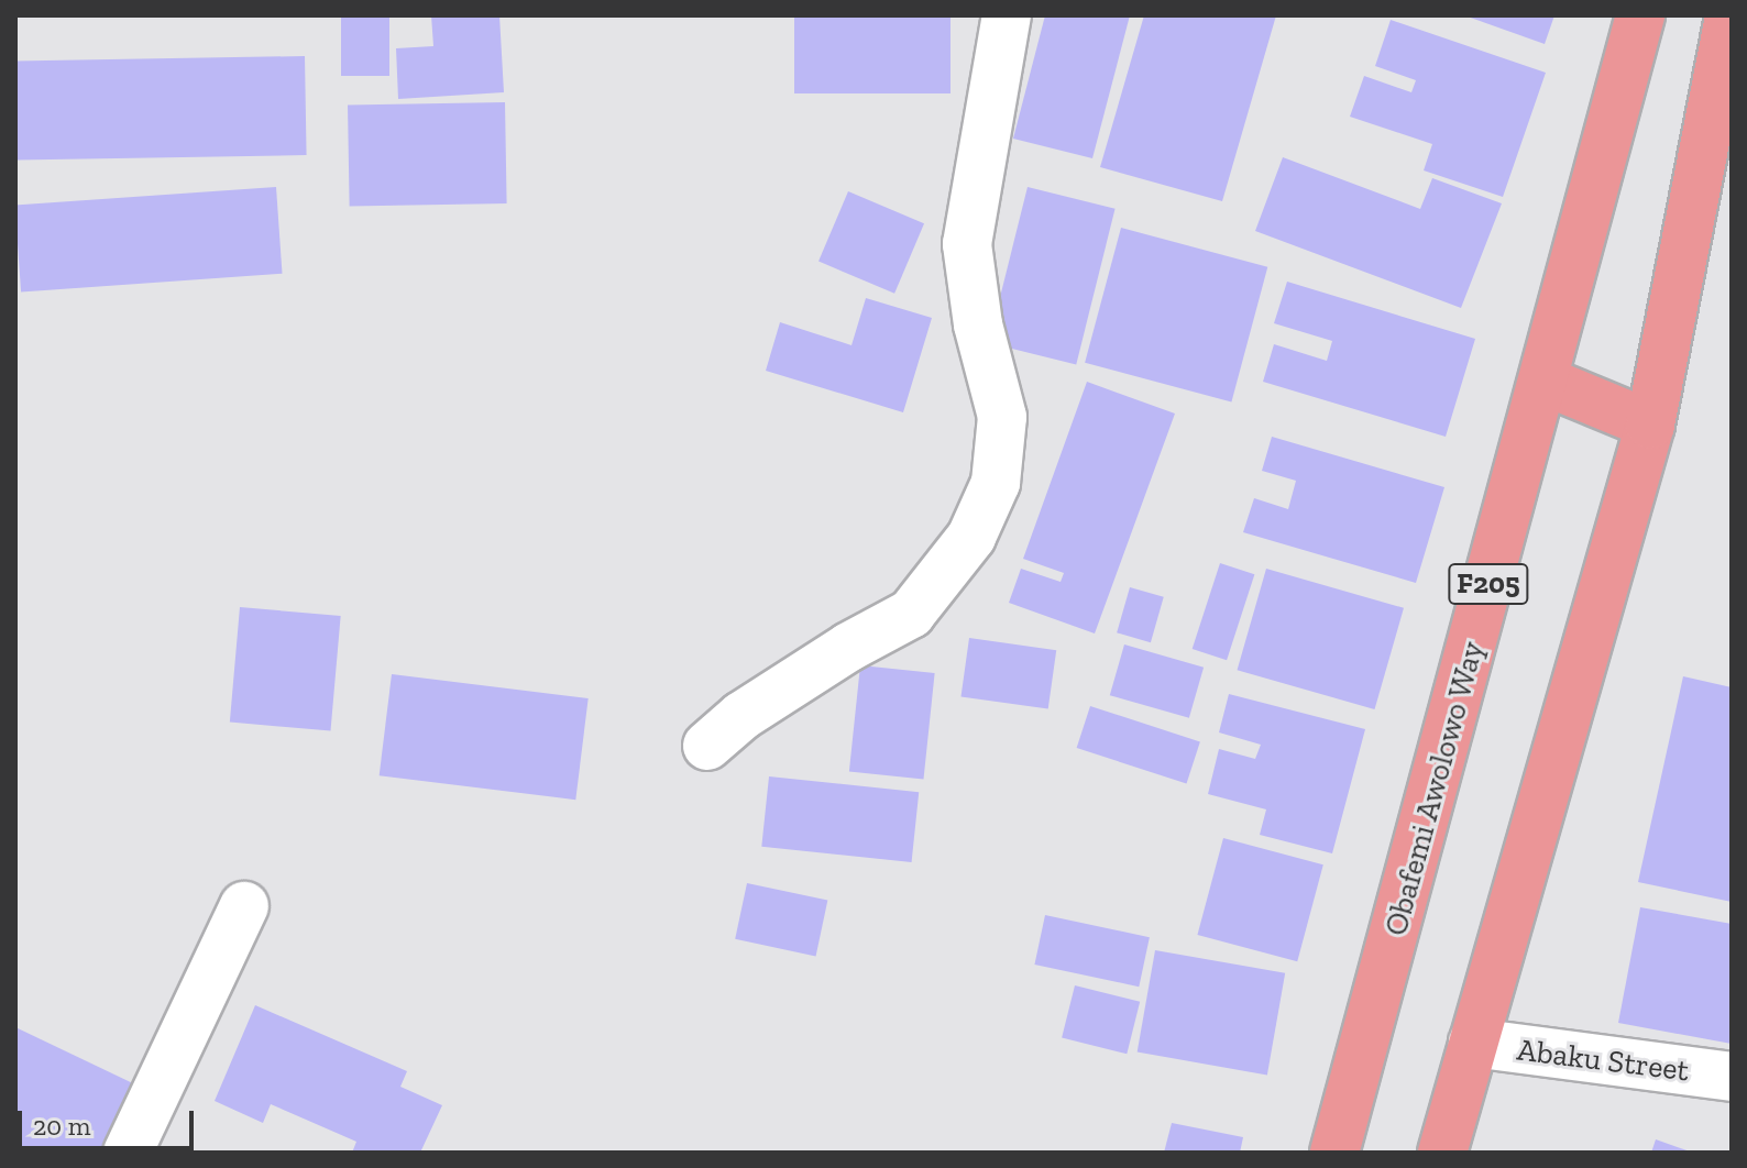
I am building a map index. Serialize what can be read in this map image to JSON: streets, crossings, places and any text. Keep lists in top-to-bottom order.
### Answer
{
  "streets": {
    "main road": ["F205", "Obafemi Awolowo Way"],
    "street": ["Abaku Street"]
  },
  "scale_bar": "20 m"
}
